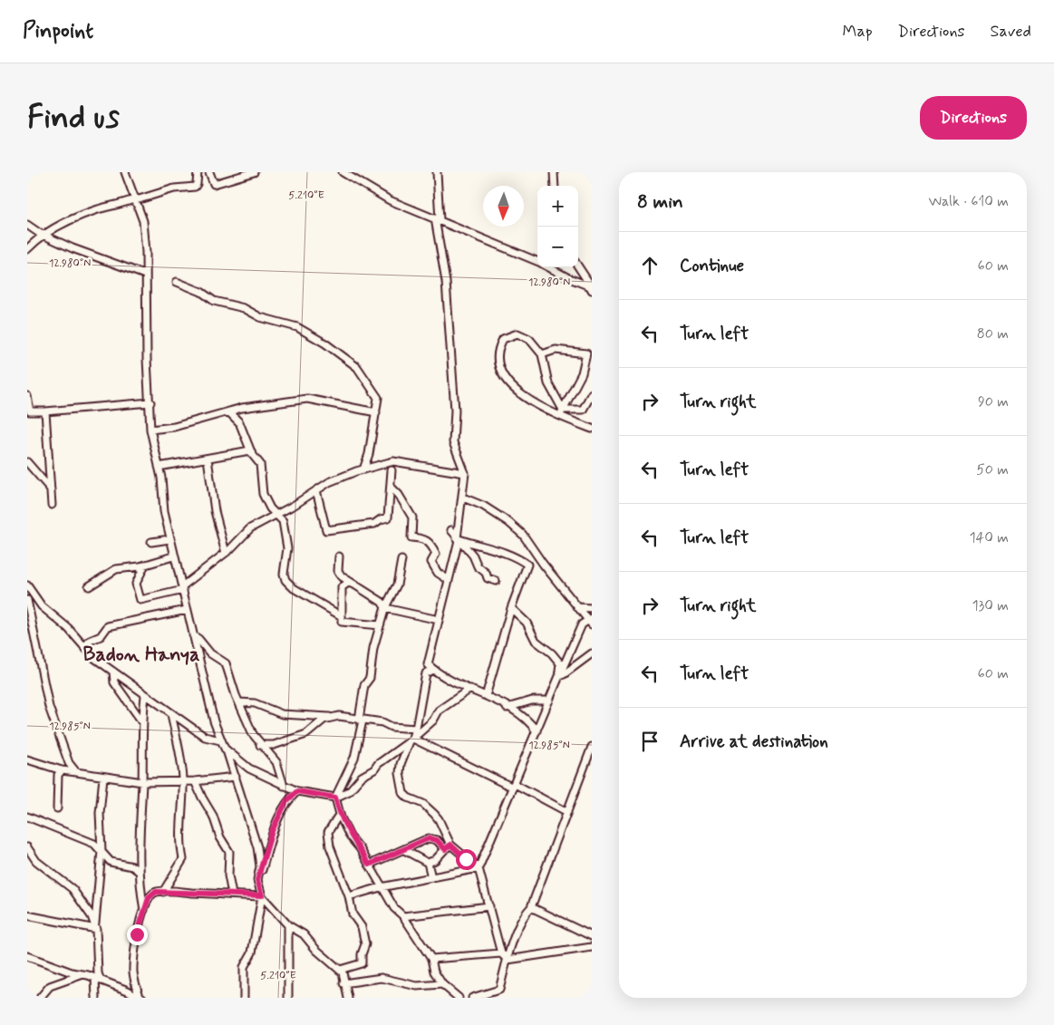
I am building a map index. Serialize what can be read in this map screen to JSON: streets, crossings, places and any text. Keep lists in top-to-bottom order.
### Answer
{
  "districts": ["Badon Hanya"],
  "north": "bottom",
  "page": {
    "header": "Pinpoint",
    "nav": ["Map", "Directions", "Saved"],
    "buttons": "Directions",
    "title": "Find us",
    "heading": ["8 min", "Walk · 610 m"],
    "map_buttons": ["+", "−"],
    "list": [
      ["Continue", "60 m"],
      ["Turn left", "80 m"],
      ["Turn right", "90 m"],
      ["Turn left", "50 m"],
      ["Turn left", "140 m"],
      ["Turn right", "130 m"],
      ["Turn left", "60 m"],
      "Arrive at destination"
    ]
  },
  "coordinates": ["5.210°E", "12.980°N", "12.985°N"]
}
